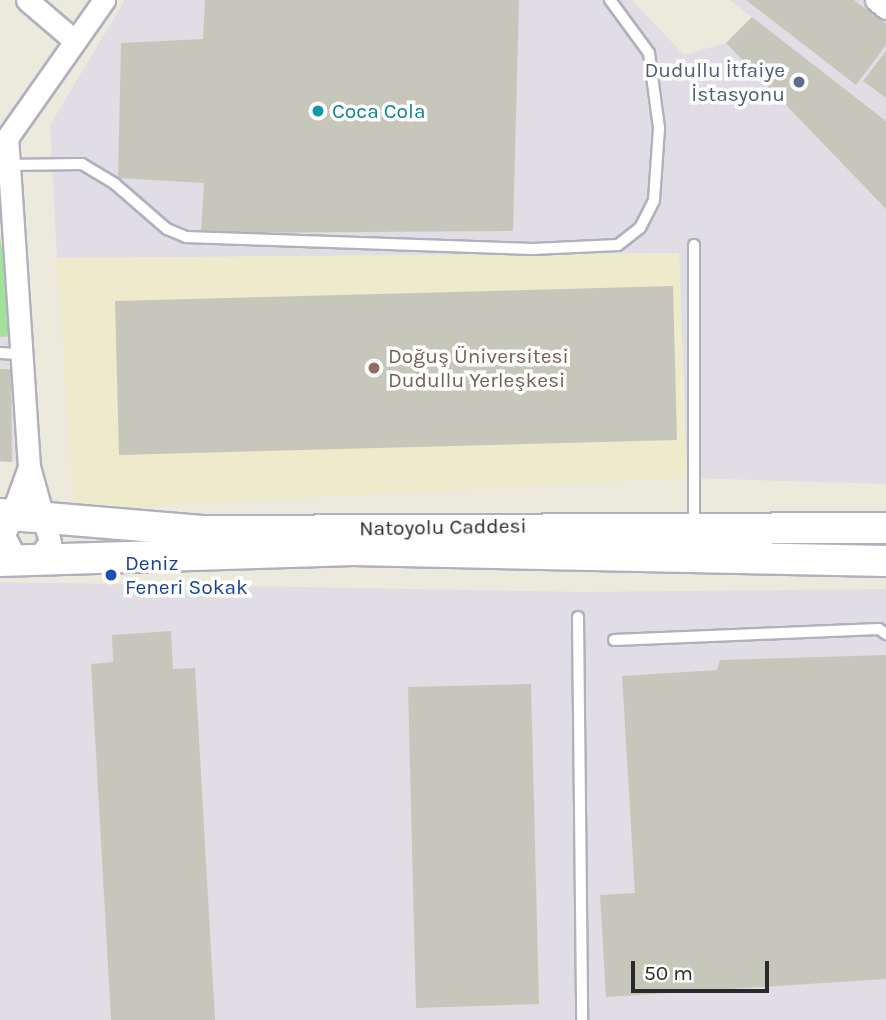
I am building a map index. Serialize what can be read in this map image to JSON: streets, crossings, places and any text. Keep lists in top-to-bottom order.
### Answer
{
  "streets": {
    "main road": ["Natoyolu Caddesi"]
  },
  "places": [
    "Dudullu İtfaiye İstasyonu",
    "Coca Cola",
    "Doğuş Üniversitesi Dudullu Yerleşkesi",
    "Deniz Feneri Sokak"
  ],
  "scale_bar": "50 m"
}
